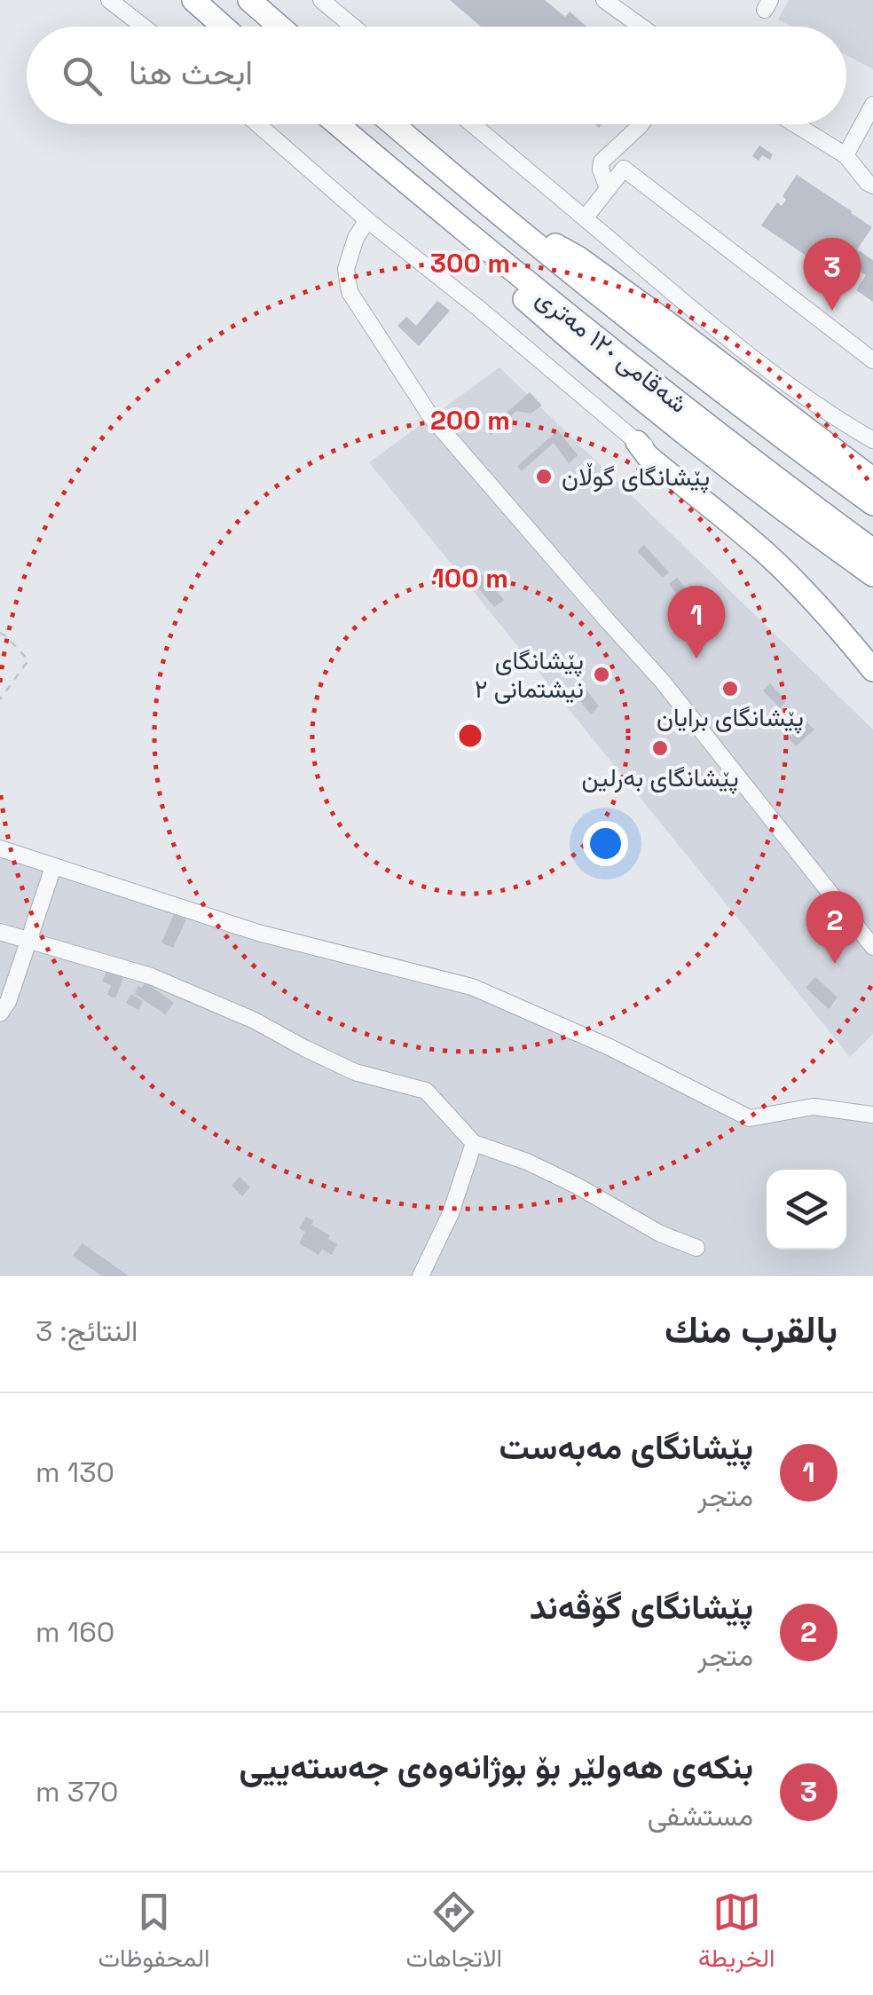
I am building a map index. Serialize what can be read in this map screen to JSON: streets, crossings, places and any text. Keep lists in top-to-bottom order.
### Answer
{
  "streets": {
    "highway": ["شەقامی ١٢٠ مەتری"]
  },
  "places": [
    "پێشانگای گوڵان",
    "پێشانگای نیشتمانی ٢",
    "پێشانگای برایان",
    "پێشانگای بەرلین"
  ],
  "page": {
    "search": "ابحث هنا",
    "pins": ["3", "1", "2"],
    "heading": ["بالقرب منك", "النتائج: 3"],
    "list": [
      {
        "mark": "1",
        "name": "پێشانگای مەبەست",
        "note": "متجر",
        "value": "130 m"
      },
      {
        "mark": "2",
        "name": "پێشانگای گۆڤەند",
        "note": "متجر",
        "value": "160 m"
      },
      {
        "mark": "3",
        "name": "بنکەی هەولێر بۆ بوژانەوەی جەستەییی",
        "note": "مستشفى",
        "value": "370 m"
      }
    ],
    "nav": ["الخريطة", "الاتجاهات", "المحفوظات"]
  },
  "rings": ["300 m", "200 m", "100 m"]
}
